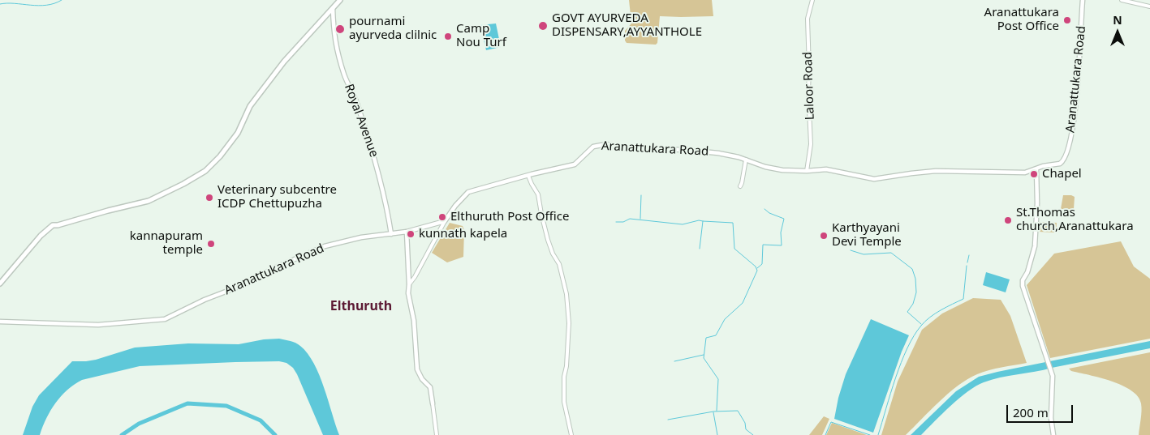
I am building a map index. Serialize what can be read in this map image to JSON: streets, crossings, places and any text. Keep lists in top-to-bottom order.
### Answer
{
  "streets": {
    "main road": ["Aranattukara Road", "Royal Avenue"],
    "street": ["Laloor Road"]
  },
  "crossings": [
    ["Aranattukara Road", "Laloor Road"],
    ["Aranattukara Road", "Royal Avenue"]
  ],
  "districts": ["Elthuruth"],
  "places": [
    "Aranattukara Post Office",
    "GOVT AYURVEDA DISPENSARY,AYYANTHOLE",
    "pournami ayurveda clilnic",
    "Camp Nou Turf",
    "Chapel",
    "Veterinary subcentre ICDP Chettupuzha",
    "Elthuruth Post Office",
    "St.Thomas church,Aranattukara",
    "kunnath kapela",
    "Karthyayani Devi Temple",
    "kannapuram temple"
  ],
  "scale_bar": "200 m",
  "north": "top"
}
